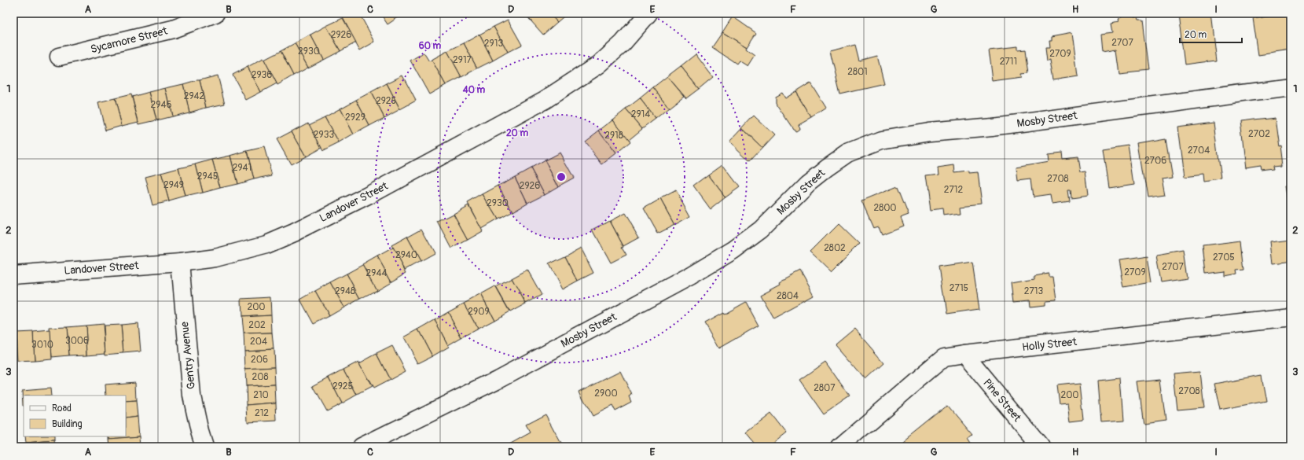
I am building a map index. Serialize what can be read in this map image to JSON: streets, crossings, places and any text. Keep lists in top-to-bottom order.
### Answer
{
  "streets": {
    "street": [
      "Sycamore Street",
      "Mosby Street",
      "Landover Street",
      "Holly Street",
      "Gentry Avenue",
      "Pine Street"
    ]
  },
  "crossings": [
    ["Landover Street", "Gentry Avenue"],
    ["Holly Street", "Pine Street"]
  ],
  "house_numbers": [
    "2926",
    "2707",
    "2913",
    "2930",
    "2709",
    "2917",
    "2711",
    "2801",
    "2936",
    "2942",
    "2925",
    "2946",
    "2914",
    "2929",
    "2702",
    "2933",
    "2918",
    "2704",
    "2706",
    "2941",
    "2945",
    "2708",
    "2949",
    "2926",
    "2712",
    "2930",
    "2800",
    "2802",
    "2940",
    "2705",
    "2707",
    "2709",
    "2944",
    "2715",
    "2948",
    "2713",
    "2804",
    "200",
    "2909",
    "202",
    "3006",
    "204",
    "3010",
    "206",
    "208",
    "2925",
    "2807",
    "2708",
    "2900",
    "210",
    "200",
    "212"
  ],
  "legend": ["Road", "Building"],
  "scale_bar": "20 m",
  "grid": {
    "columns": [
      "A",
      "B",
      "C",
      "D",
      "E",
      "F",
      "G",
      "H",
      "I"
    ],
    "rows": ["1", "2", "3"]
  },
  "rings": ["60 m", "40 m", "20 m"]
}
